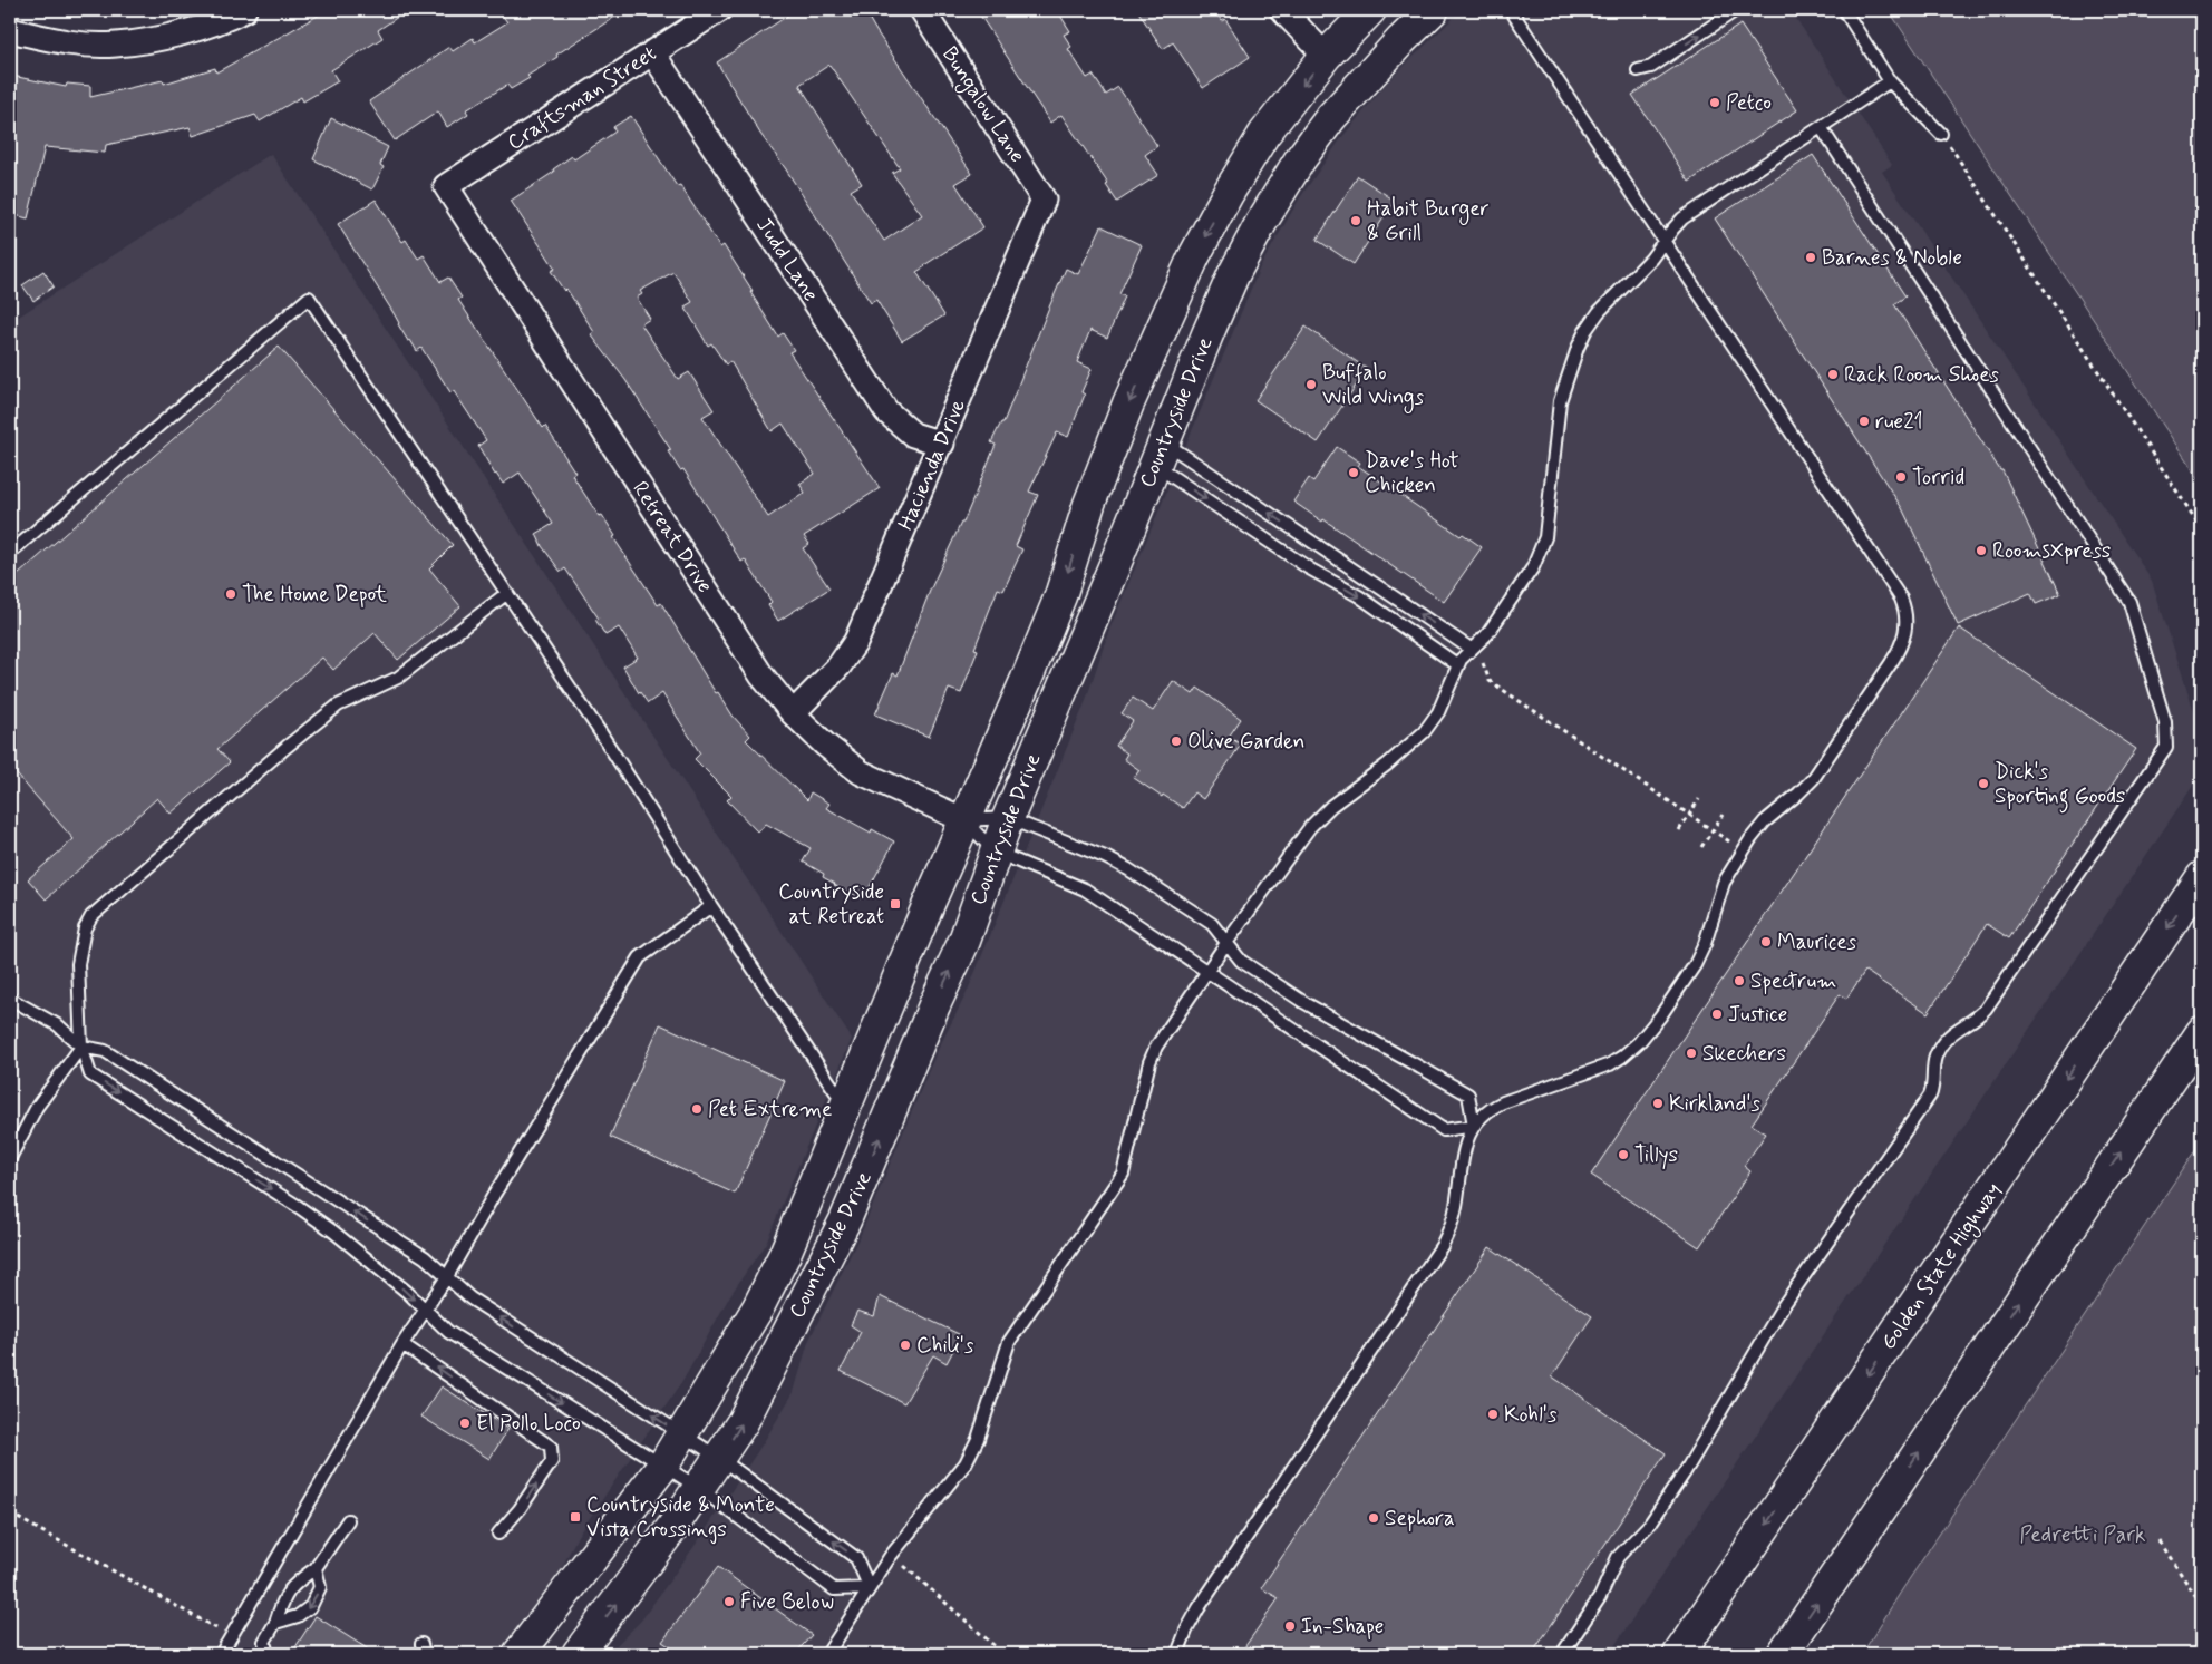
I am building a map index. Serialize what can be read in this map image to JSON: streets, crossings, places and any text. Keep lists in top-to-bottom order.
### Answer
{
  "streets": {
    "main road": ["Countryside Drive", "Golden State Highway"],
    "street": [
      "Craftsman Street",
      "Bungalow Lane",
      "Judd Lane",
      "Hacienda Drive",
      "Retreat Drive"
    ]
  },
  "crossings": [
    ["Craftsman Street", "Judd Lane"],
    ["Craftsman Street", "Retreat Drive"],
    ["Bungalow Lane", "Hacienda Drive"],
    ["Judd Lane", "Hacienda Drive"],
    ["Countryside Drive", "Retreat Drive"],
    ["Hacienda Drive", "Retreat Drive"]
  ],
  "parks": ["Pedretti Park"],
  "places": {
    "other": [
      "Petco",
      "Habit Burger & Grill",
      "Barnes & Noble",
      "Rack Room Shoes",
      "Buffalo Wild Wings",
      "rue21",
      "Dave's Hot Chicken",
      "Torrid",
      "RoomsXpress",
      "The Home Depot",
      "Olive Garden",
      "Dick's Sporting Goods",
      "Maurices",
      "Spectrum",
      "Justice",
      "Skechers",
      "Kirkland's",
      "Pet Extreme",
      "Tillys",
      "Chili's",
      "Kohl's",
      "El Pollo Loco",
      "Sephora",
      "Five Below",
      "In-Shape"
    ],
    "transit": ["Countryside at Retreat", "Countryside & Monte Vista Crossings"]
  }
}
